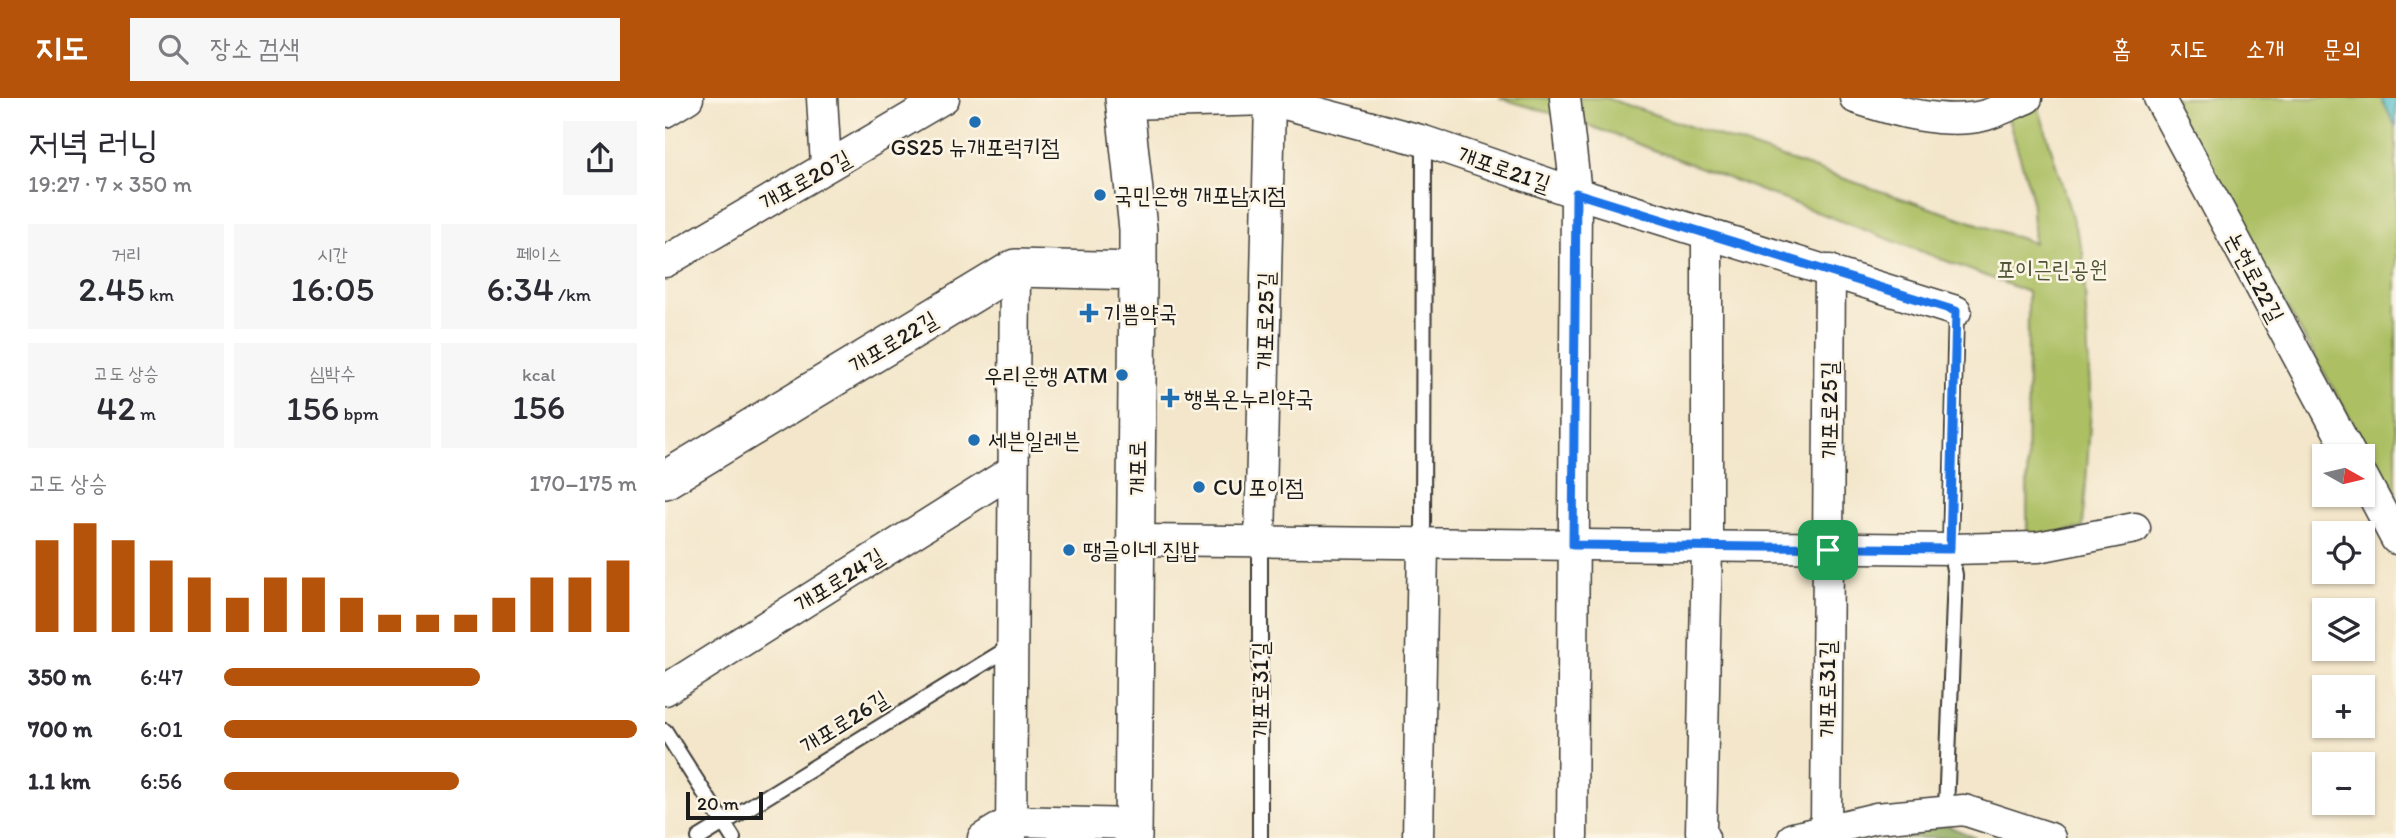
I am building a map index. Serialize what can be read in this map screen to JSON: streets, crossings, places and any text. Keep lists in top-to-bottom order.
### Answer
{
  "streets": {
    "street": [
      "개포로21길",
      "개포로20길",
      "논현로22길",
      "개포로25길",
      "개포로22길",
      "개포로",
      "개포로24길",
      "개포로31길"
    ],
    "lane": ["개포로26길"]
  },
  "crossings": [
    ["개포로21길", "개포로25길"],
    ["개포로21길", "개포로"],
    ["개포로25길", "개포로31길"]
  ],
  "parks": ["포이근린공원"],
  "places": {
    "other": [
      "GS25 뉴개포럭키점",
      "국민은행 개포남지점",
      "우리은행 ATM",
      "세븐일레븐",
      "CU 포이점",
      "땡글이네 집밥"
    ],
    "health": ["기쁨약국", "행복온누리약국"]
  },
  "scale_bar": "20 m",
  "north": "right",
  "page": {
    "header": "지도",
    "search": "장소 검색",
    "nav": [
      "홈",
      "지도",
      "소개",
      "문의"
    ],
    "heading": ["저녁 러닝", "19:27 · 7 × 350 m"],
    "stats": [
      ["거리", "2.45 km"],
      ["시간", "16:05"],
      ["페이스", "6:34 /km"],
      ["고도 상승", "42 m"],
      ["심박수", "156 bpm"],
      ["kcal", "156"]
    ],
    "map_buttons": ["+", "−"],
    "chart": ["고도 상승", "170–175 m"],
    "list": [
      {
        "name": "350 m",
        "note": "6:47"
      },
      {
        "name": "700 m",
        "note": "6:01"
      },
      {
        "name": "1.1 km",
        "note": "6:56"
      }
    ],
    "scale": "20 m"
  }
}
